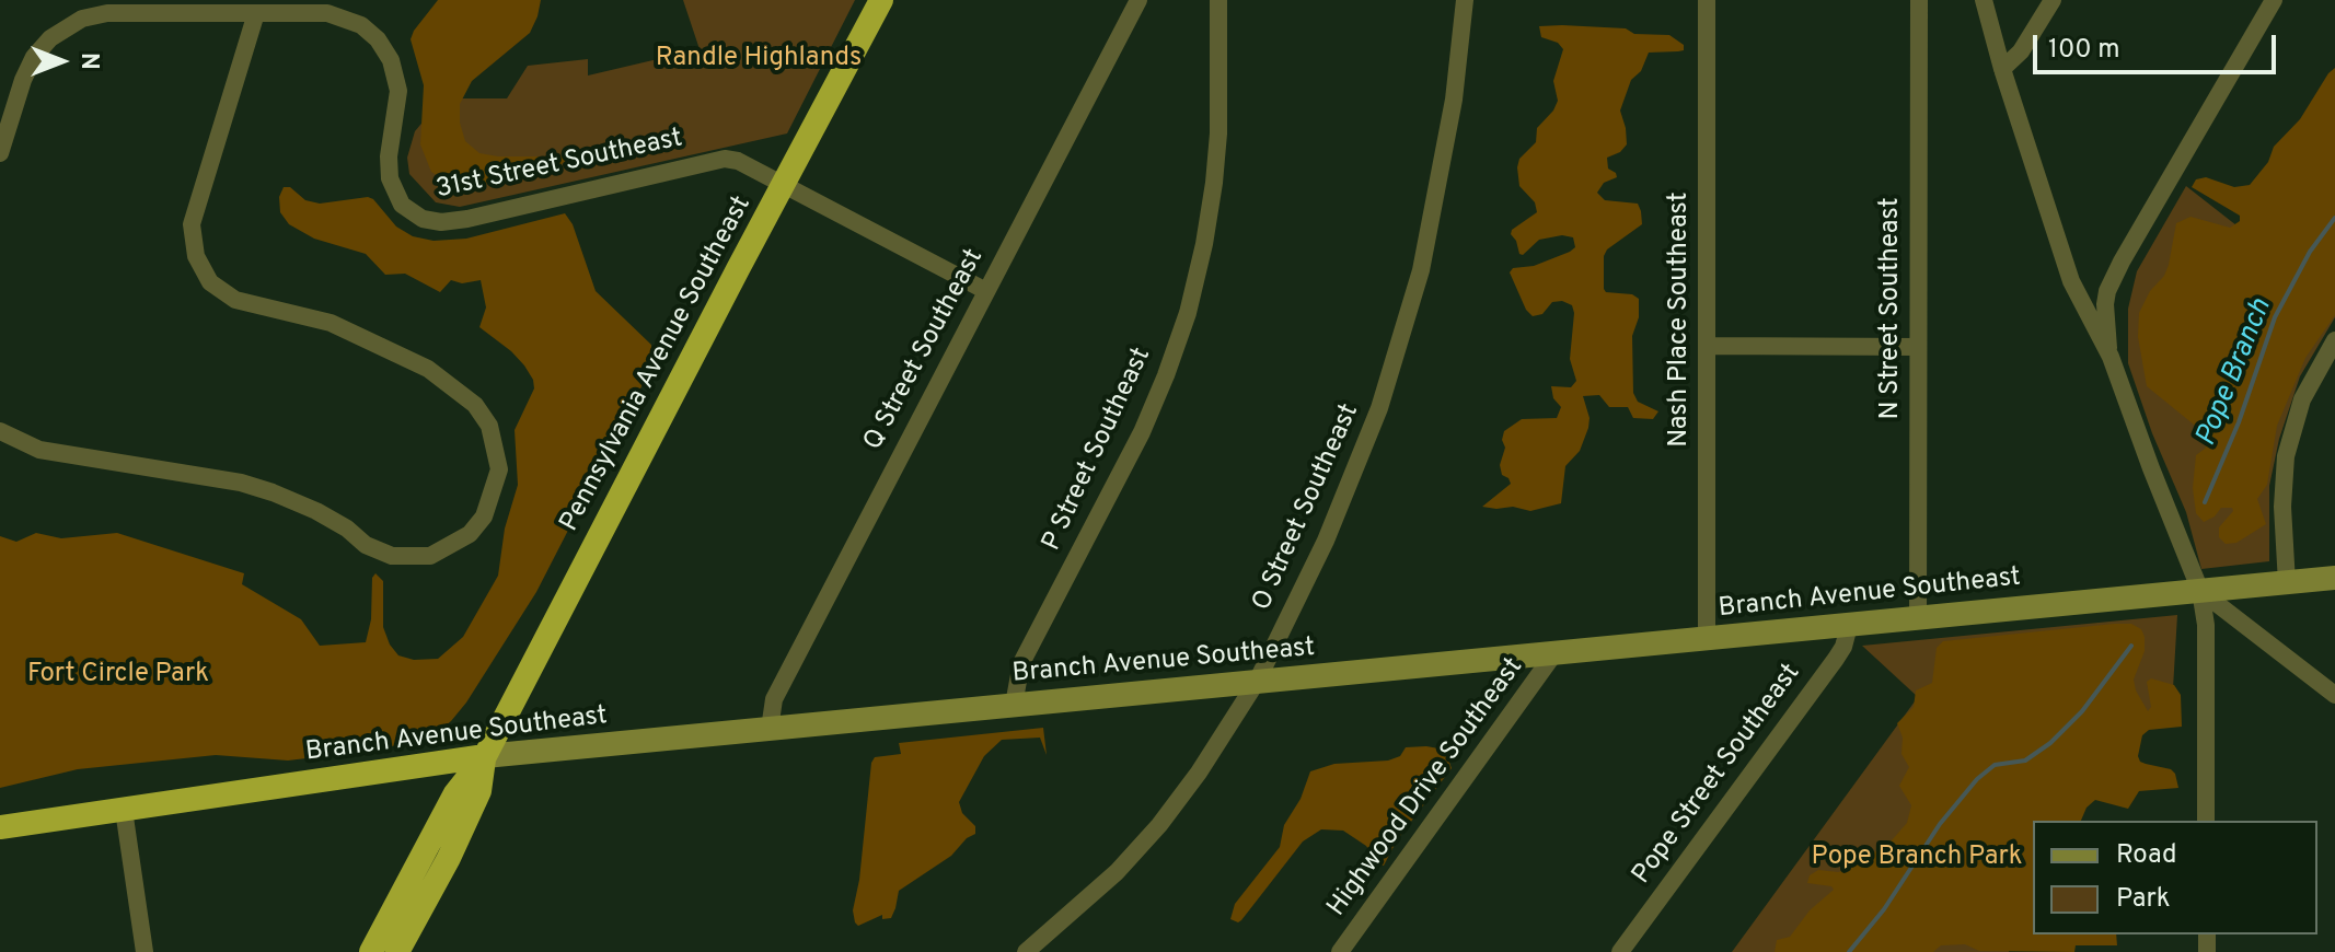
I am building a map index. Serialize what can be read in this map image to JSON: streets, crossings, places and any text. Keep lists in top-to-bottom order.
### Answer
{
  "streets": {
    "highway": ["Pennsylvania Avenue Southeast", "Branch Avenue Southeast"],
    "street": [
      "31st Street Southeast",
      "N Street Southeast",
      "Nash Place Southeast",
      "Q Street Southeast",
      "P Street Southeast",
      "O Street Southeast",
      "Pope Street Southeast",
      "Highwood Drive Southeast"
    ]
  },
  "crossings": [
    ["31st Street Southeast", "Q Street Southeast"],
    ["31st Street Southeast", "Pennsylvania Avenue Southeast"],
    ["N Street Southeast", "Branch Avenue Southeast"],
    ["Nash Place Southeast", "Branch Avenue Southeast"],
    ["Q Street Southeast", "Branch Avenue Southeast"],
    ["Pennsylvania Avenue Southeast", "Branch Avenue Southeast"],
    ["P Street Southeast", "Branch Avenue Southeast"],
    ["O Street Southeast", "Branch Avenue Southeast"],
    ["Branch Avenue Southeast", "Pope Street Southeast"],
    ["Branch Avenue Southeast", "Highwood Drive Southeast"]
  ],
  "water": ["Pope Branch"],
  "parks": ["Randle Highlands", "Fort Circle Park", "Pope Branch Park"],
  "legend": ["Road", "Park"],
  "scale_bar": "100 m",
  "north": "right"
}
